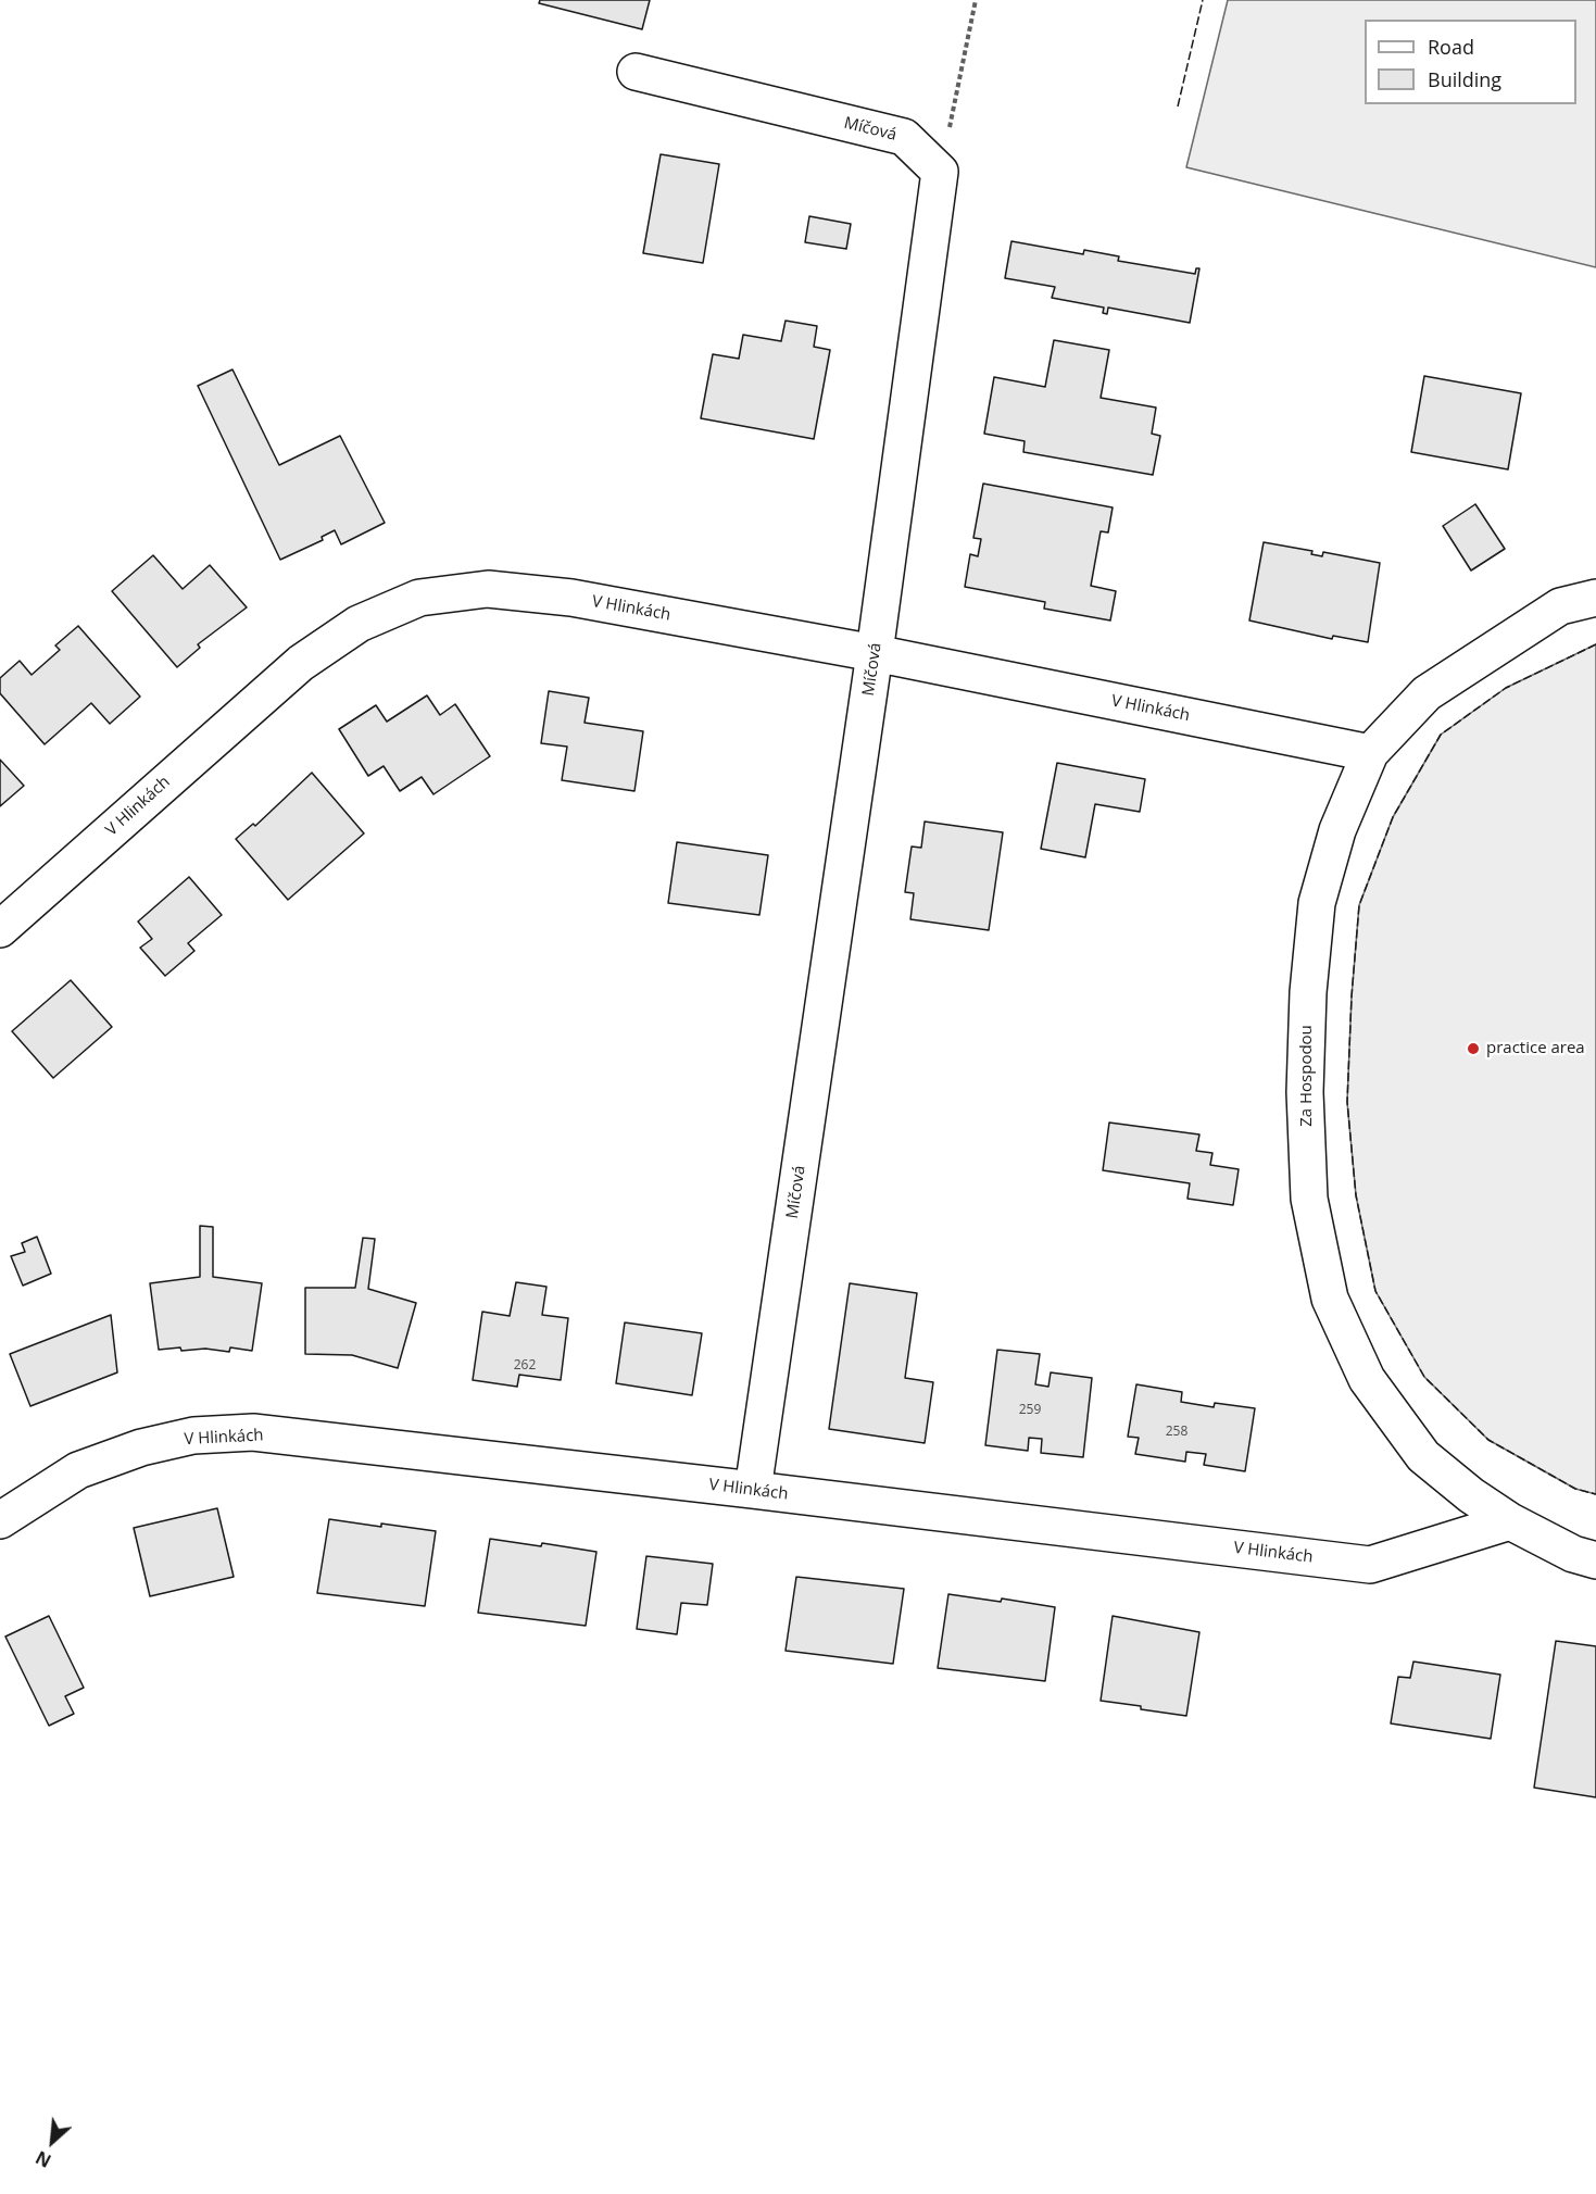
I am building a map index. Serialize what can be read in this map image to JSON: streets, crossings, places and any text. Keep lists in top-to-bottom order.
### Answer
{
  "streets": {
    "street": ["Míčová", "V Hlinkách", "Za Hospodou"]
  },
  "crossings": [
    ["Míčová", "V Hlinkách"],
    ["V Hlinkách", "Za Hospodou"]
  ],
  "places": ["practice area"],
  "house_numbers": ["262", "259", "258"],
  "legend": ["Road", "Building"],
  "north": "bottom left"
}
